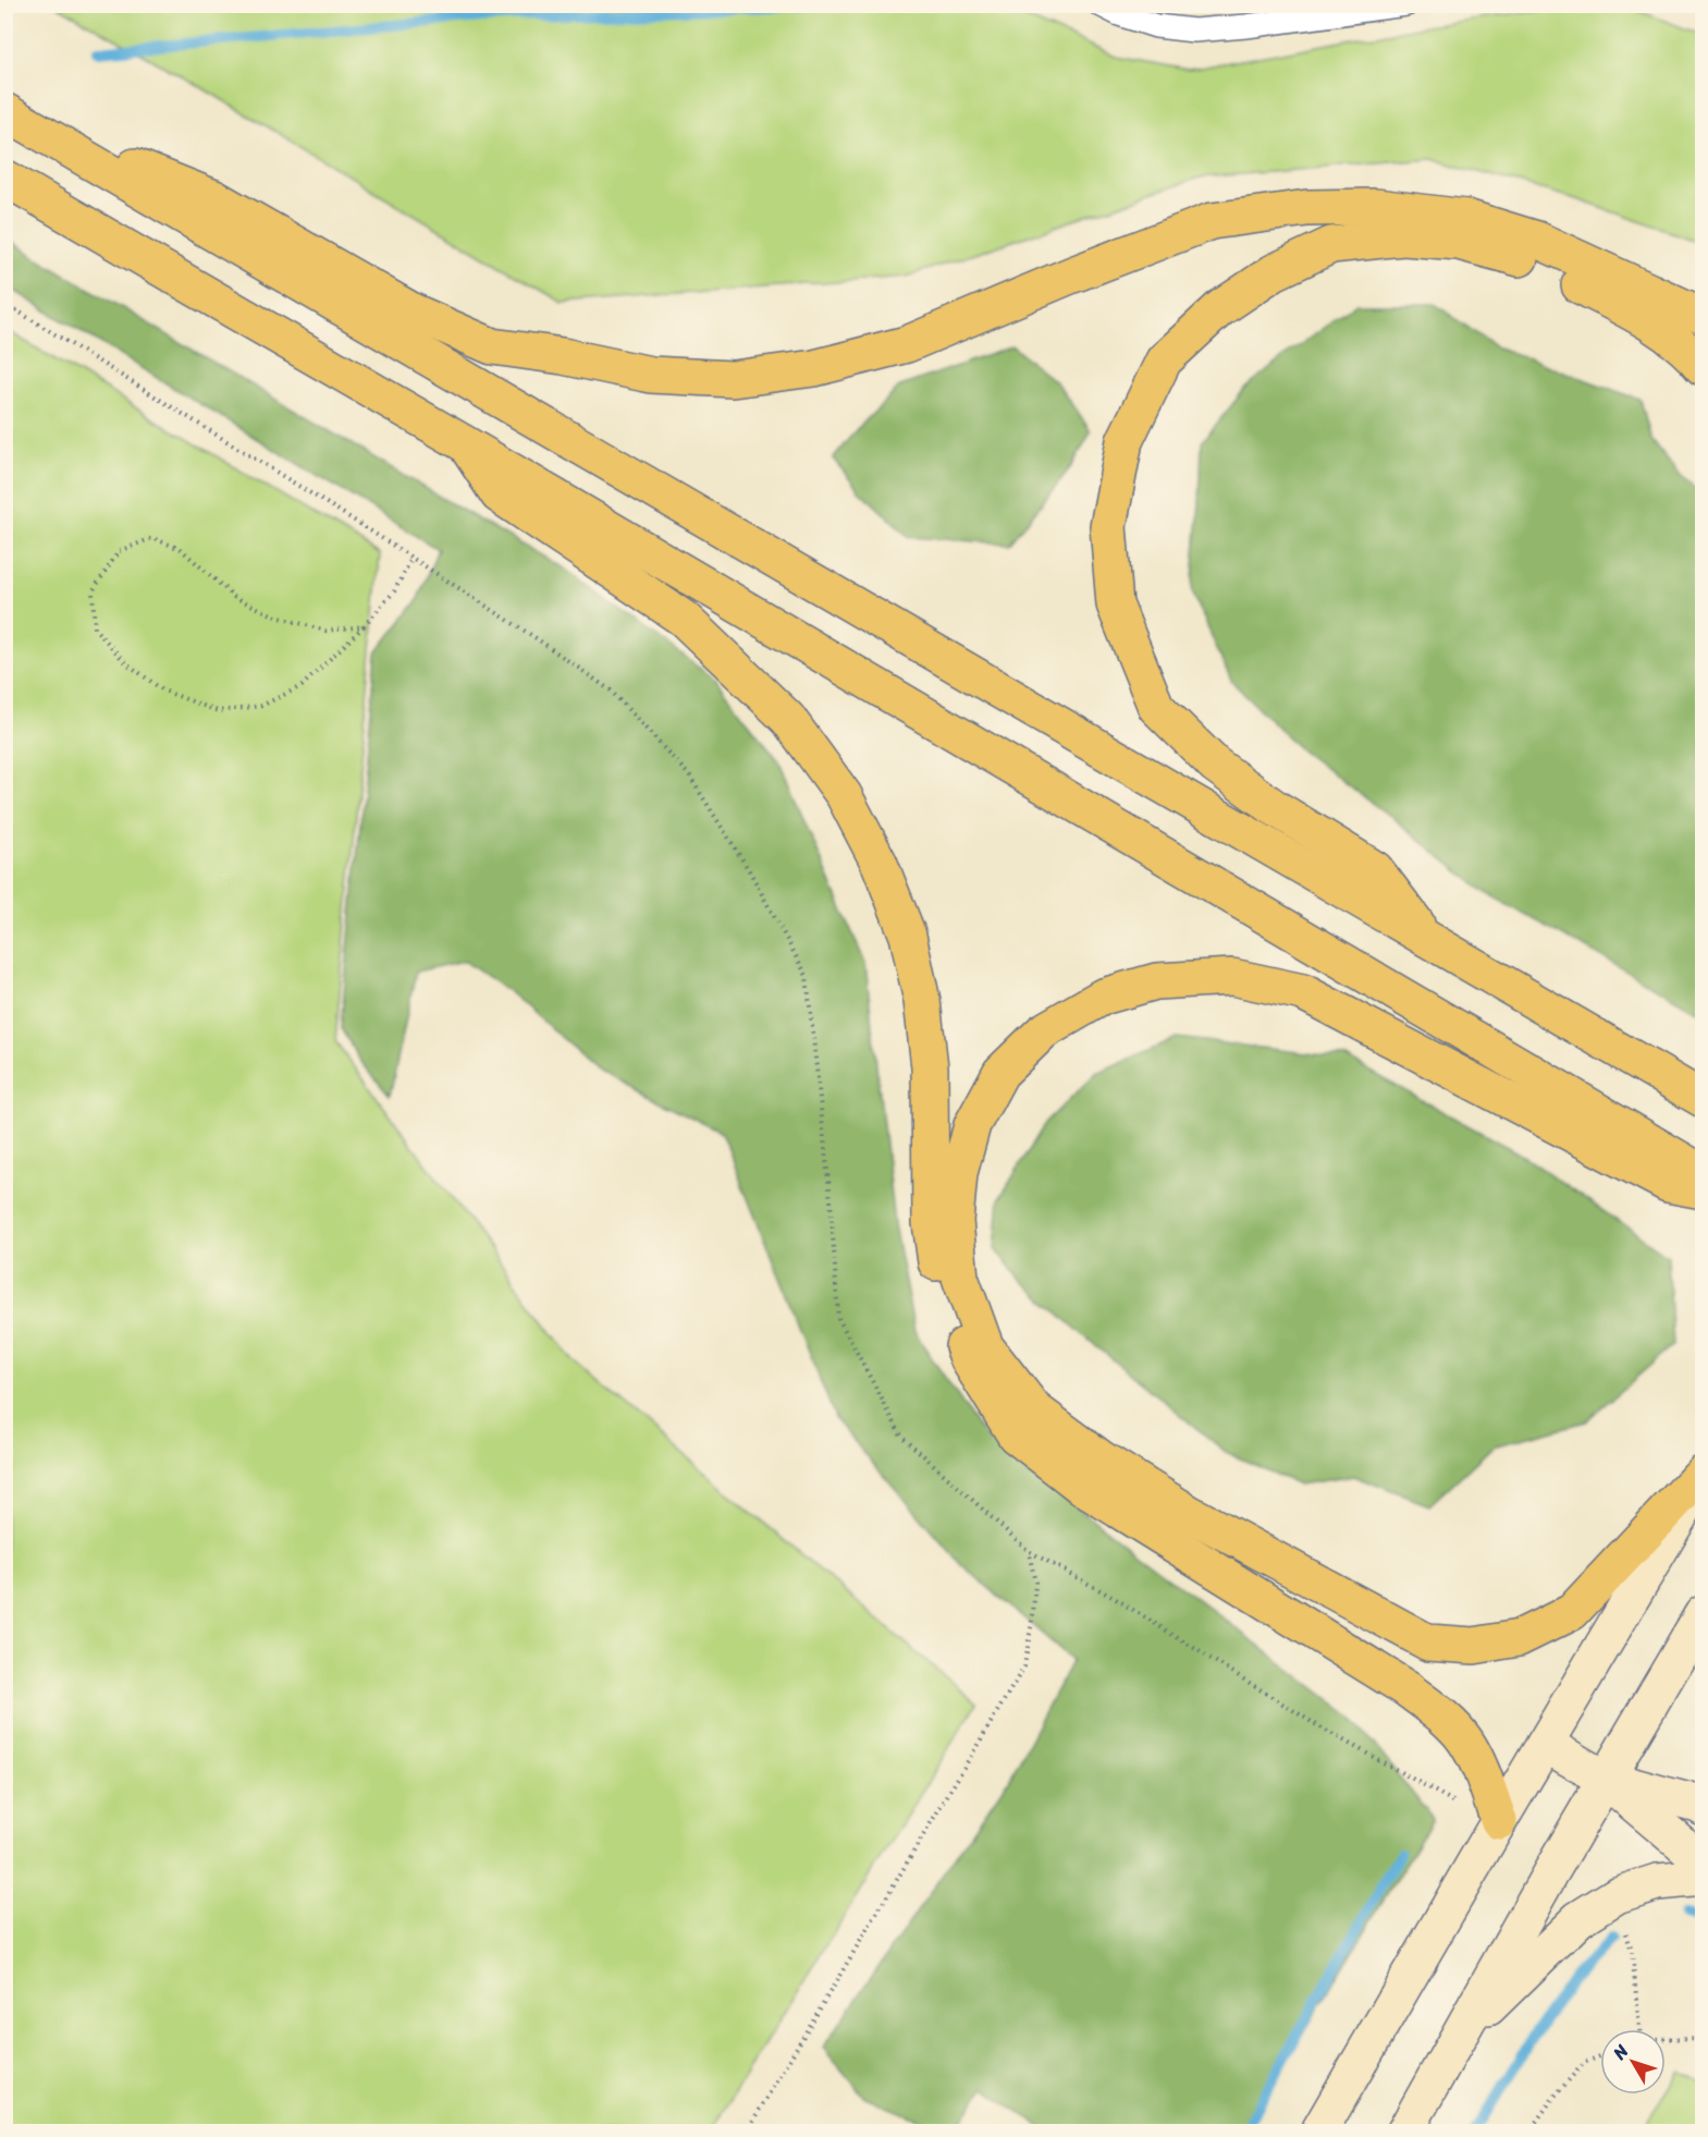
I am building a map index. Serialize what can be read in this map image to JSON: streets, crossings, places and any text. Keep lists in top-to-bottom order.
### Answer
{
  "north": "top left"
}
